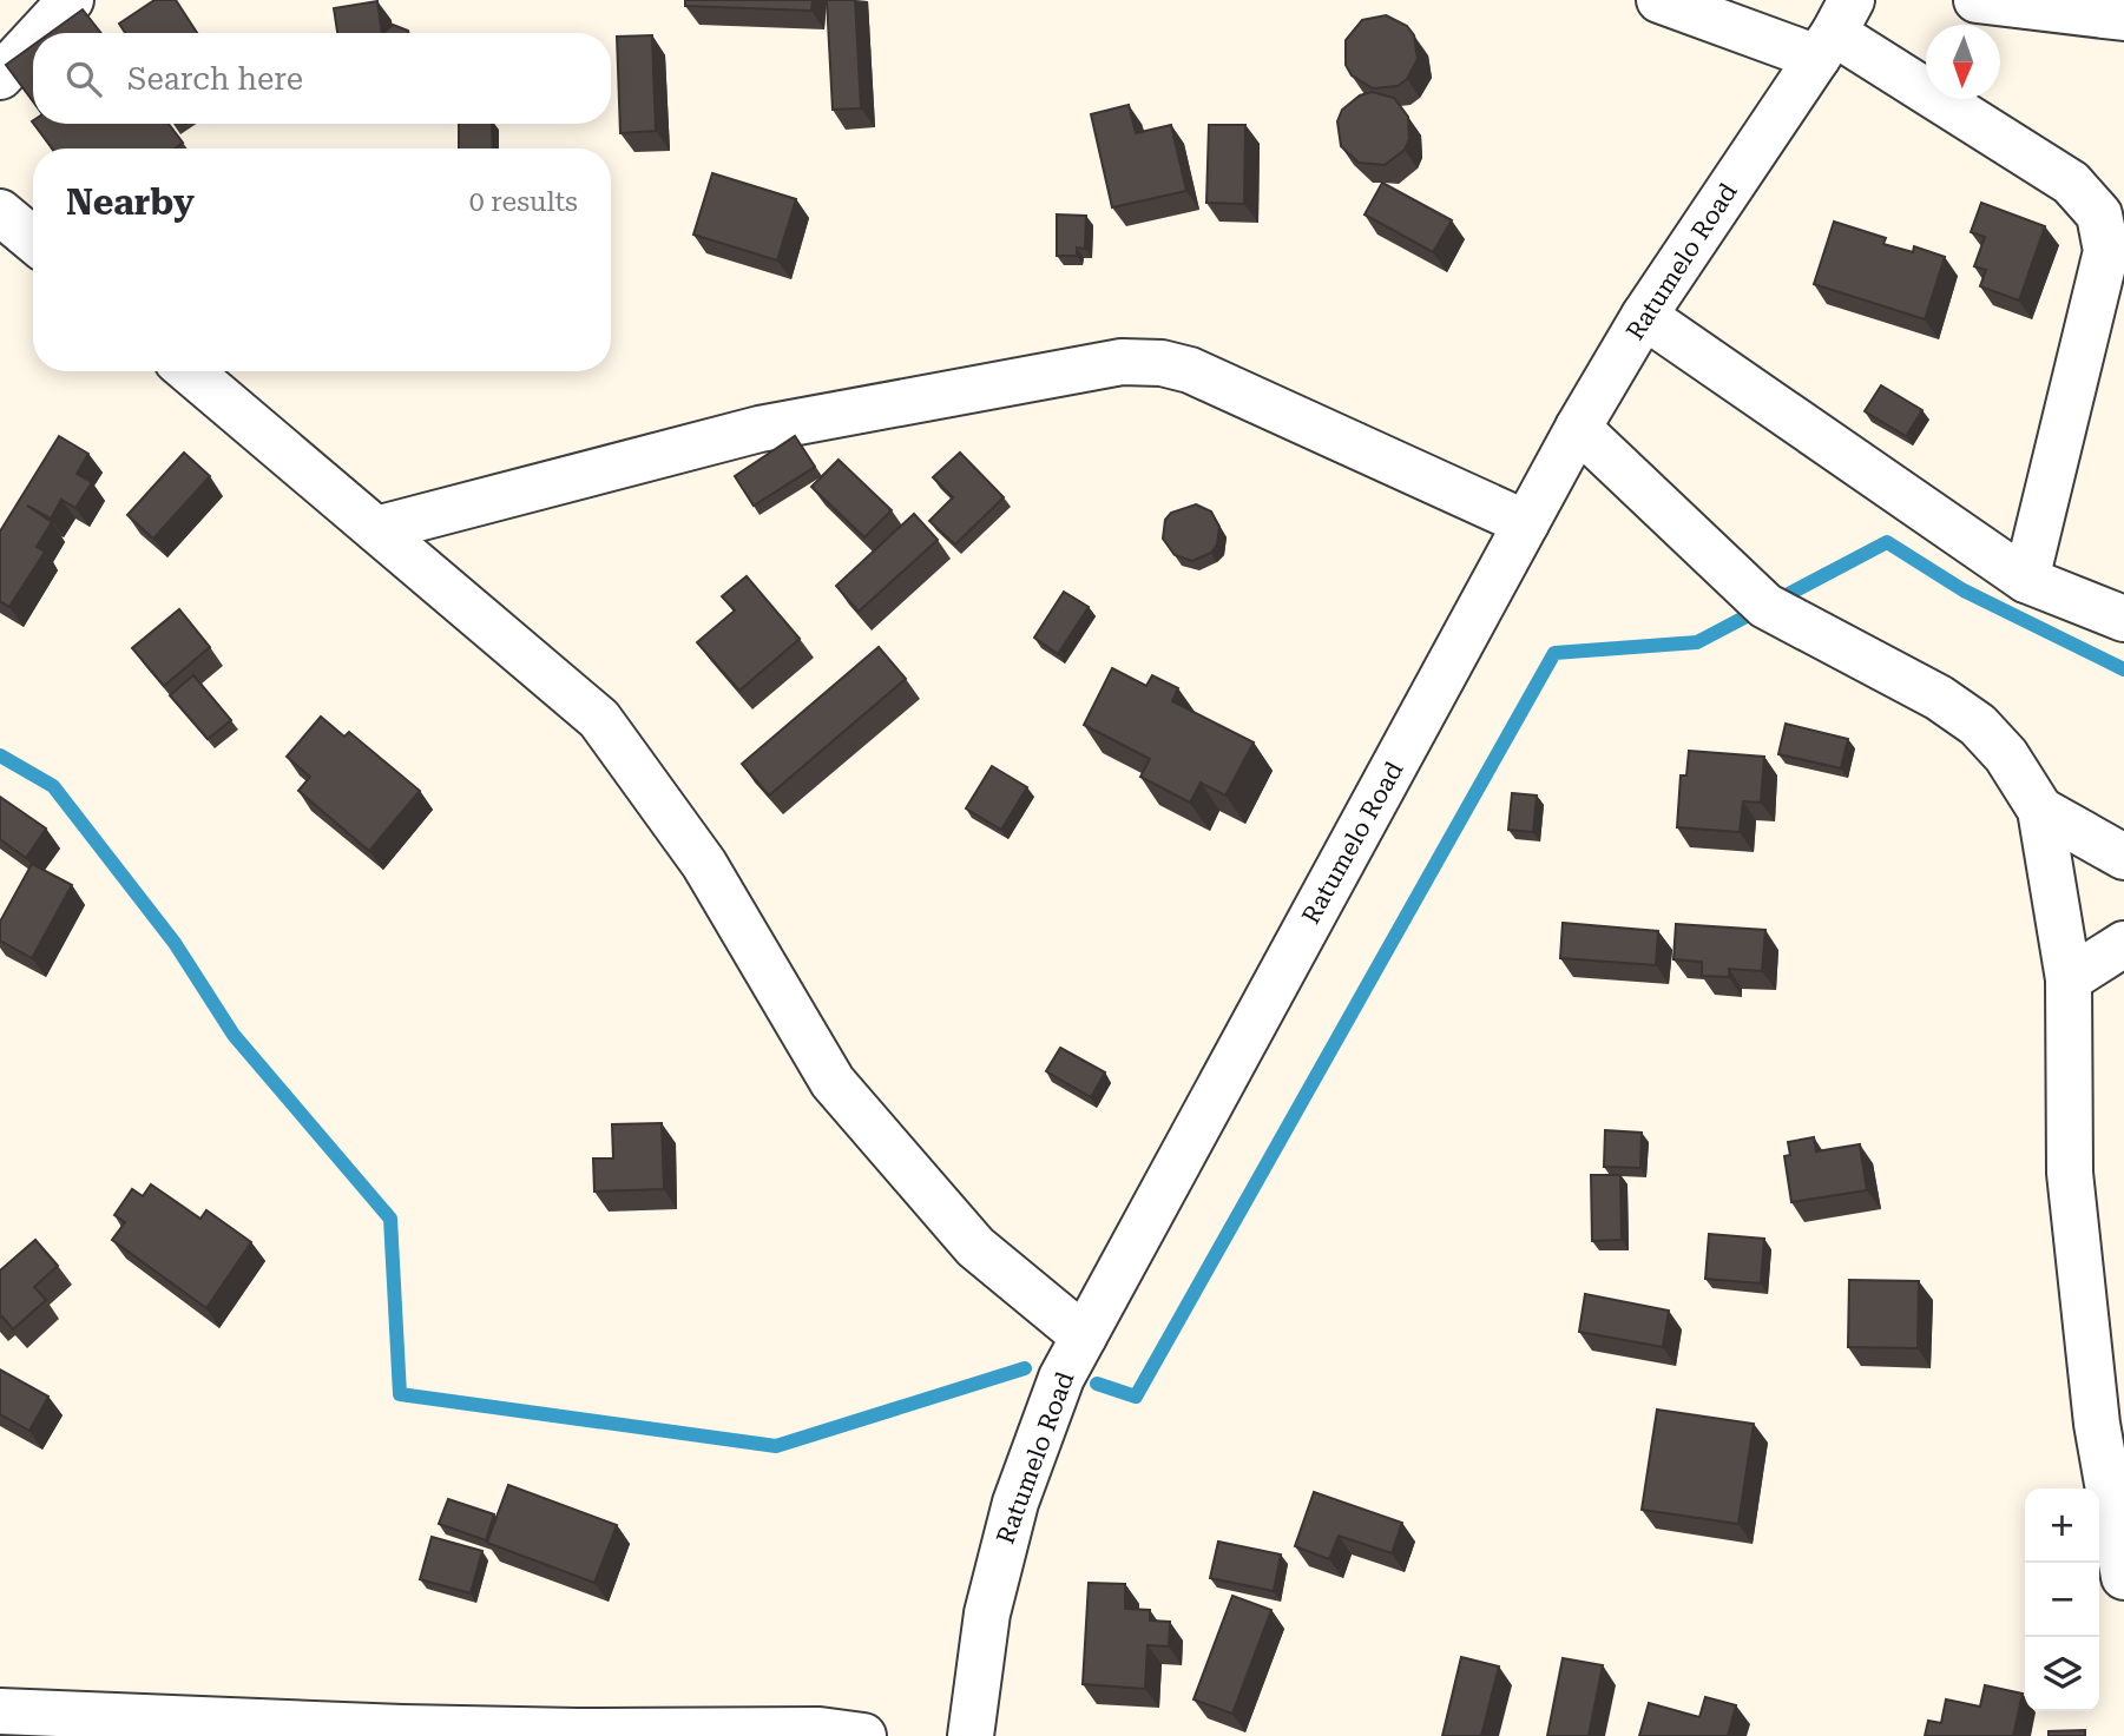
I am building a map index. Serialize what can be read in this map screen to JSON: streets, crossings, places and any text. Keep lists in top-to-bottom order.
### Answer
{
  "streets": {
    "street": ["Ratumelo Road"]
  },
  "north": "bottom",
  "page": {
    "search": "Search here",
    "heading": ["Nearby", "0 results"],
    "map_buttons": ["+", "−"]
  }
}
